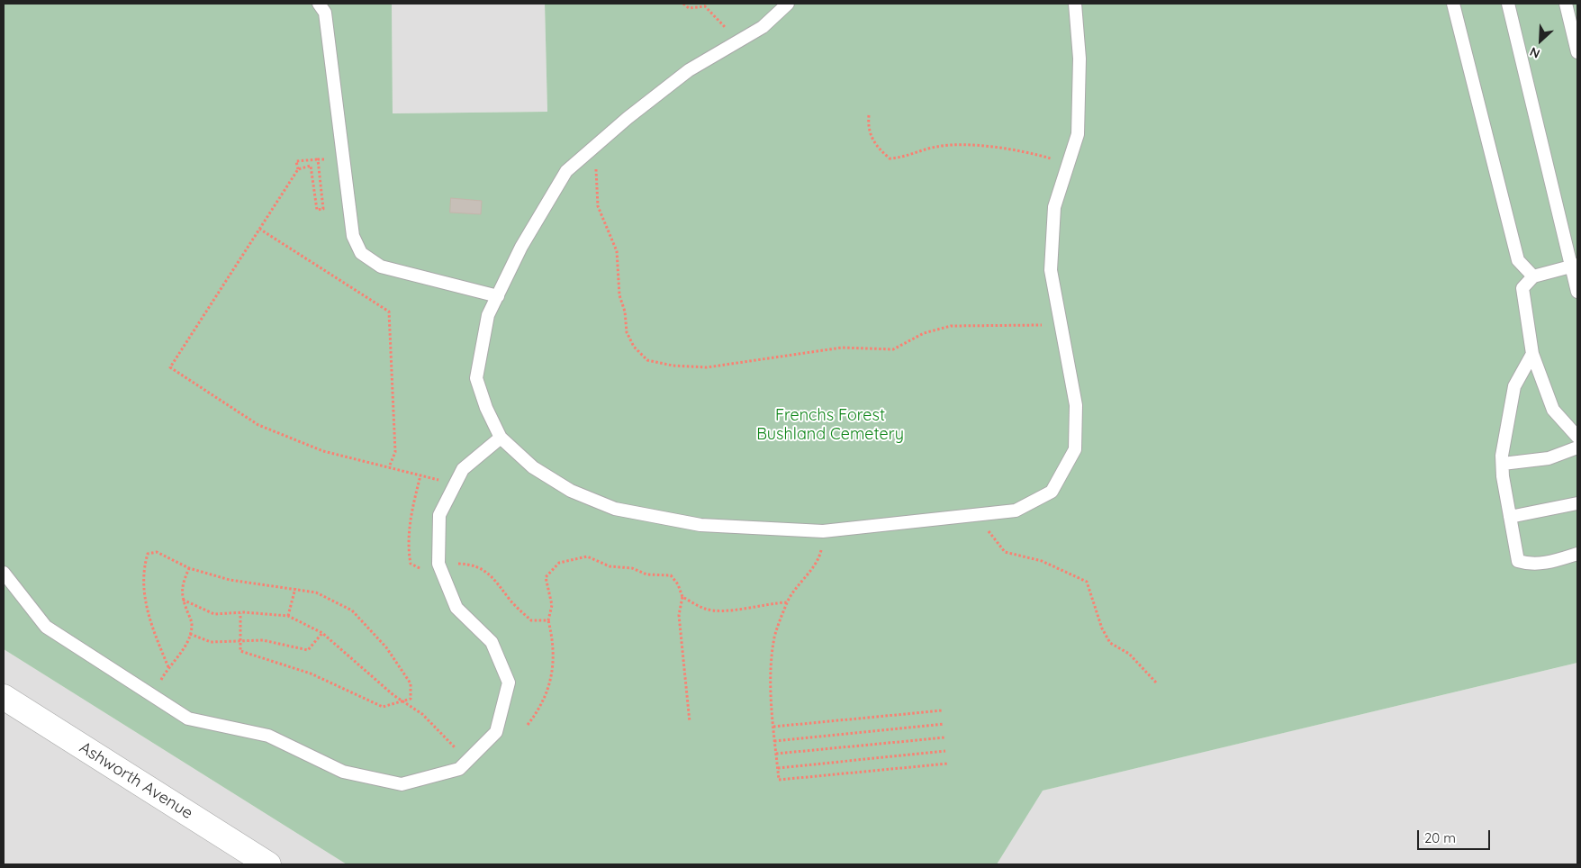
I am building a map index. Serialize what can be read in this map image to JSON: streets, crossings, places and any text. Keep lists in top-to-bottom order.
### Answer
{
  "streets": {
    "street": ["Ashworth Avenue"]
  },
  "parks": ["Frenchs Forest Bushland Cemetery"],
  "scale_bar": "20 m",
  "north": "bottom left"
}
